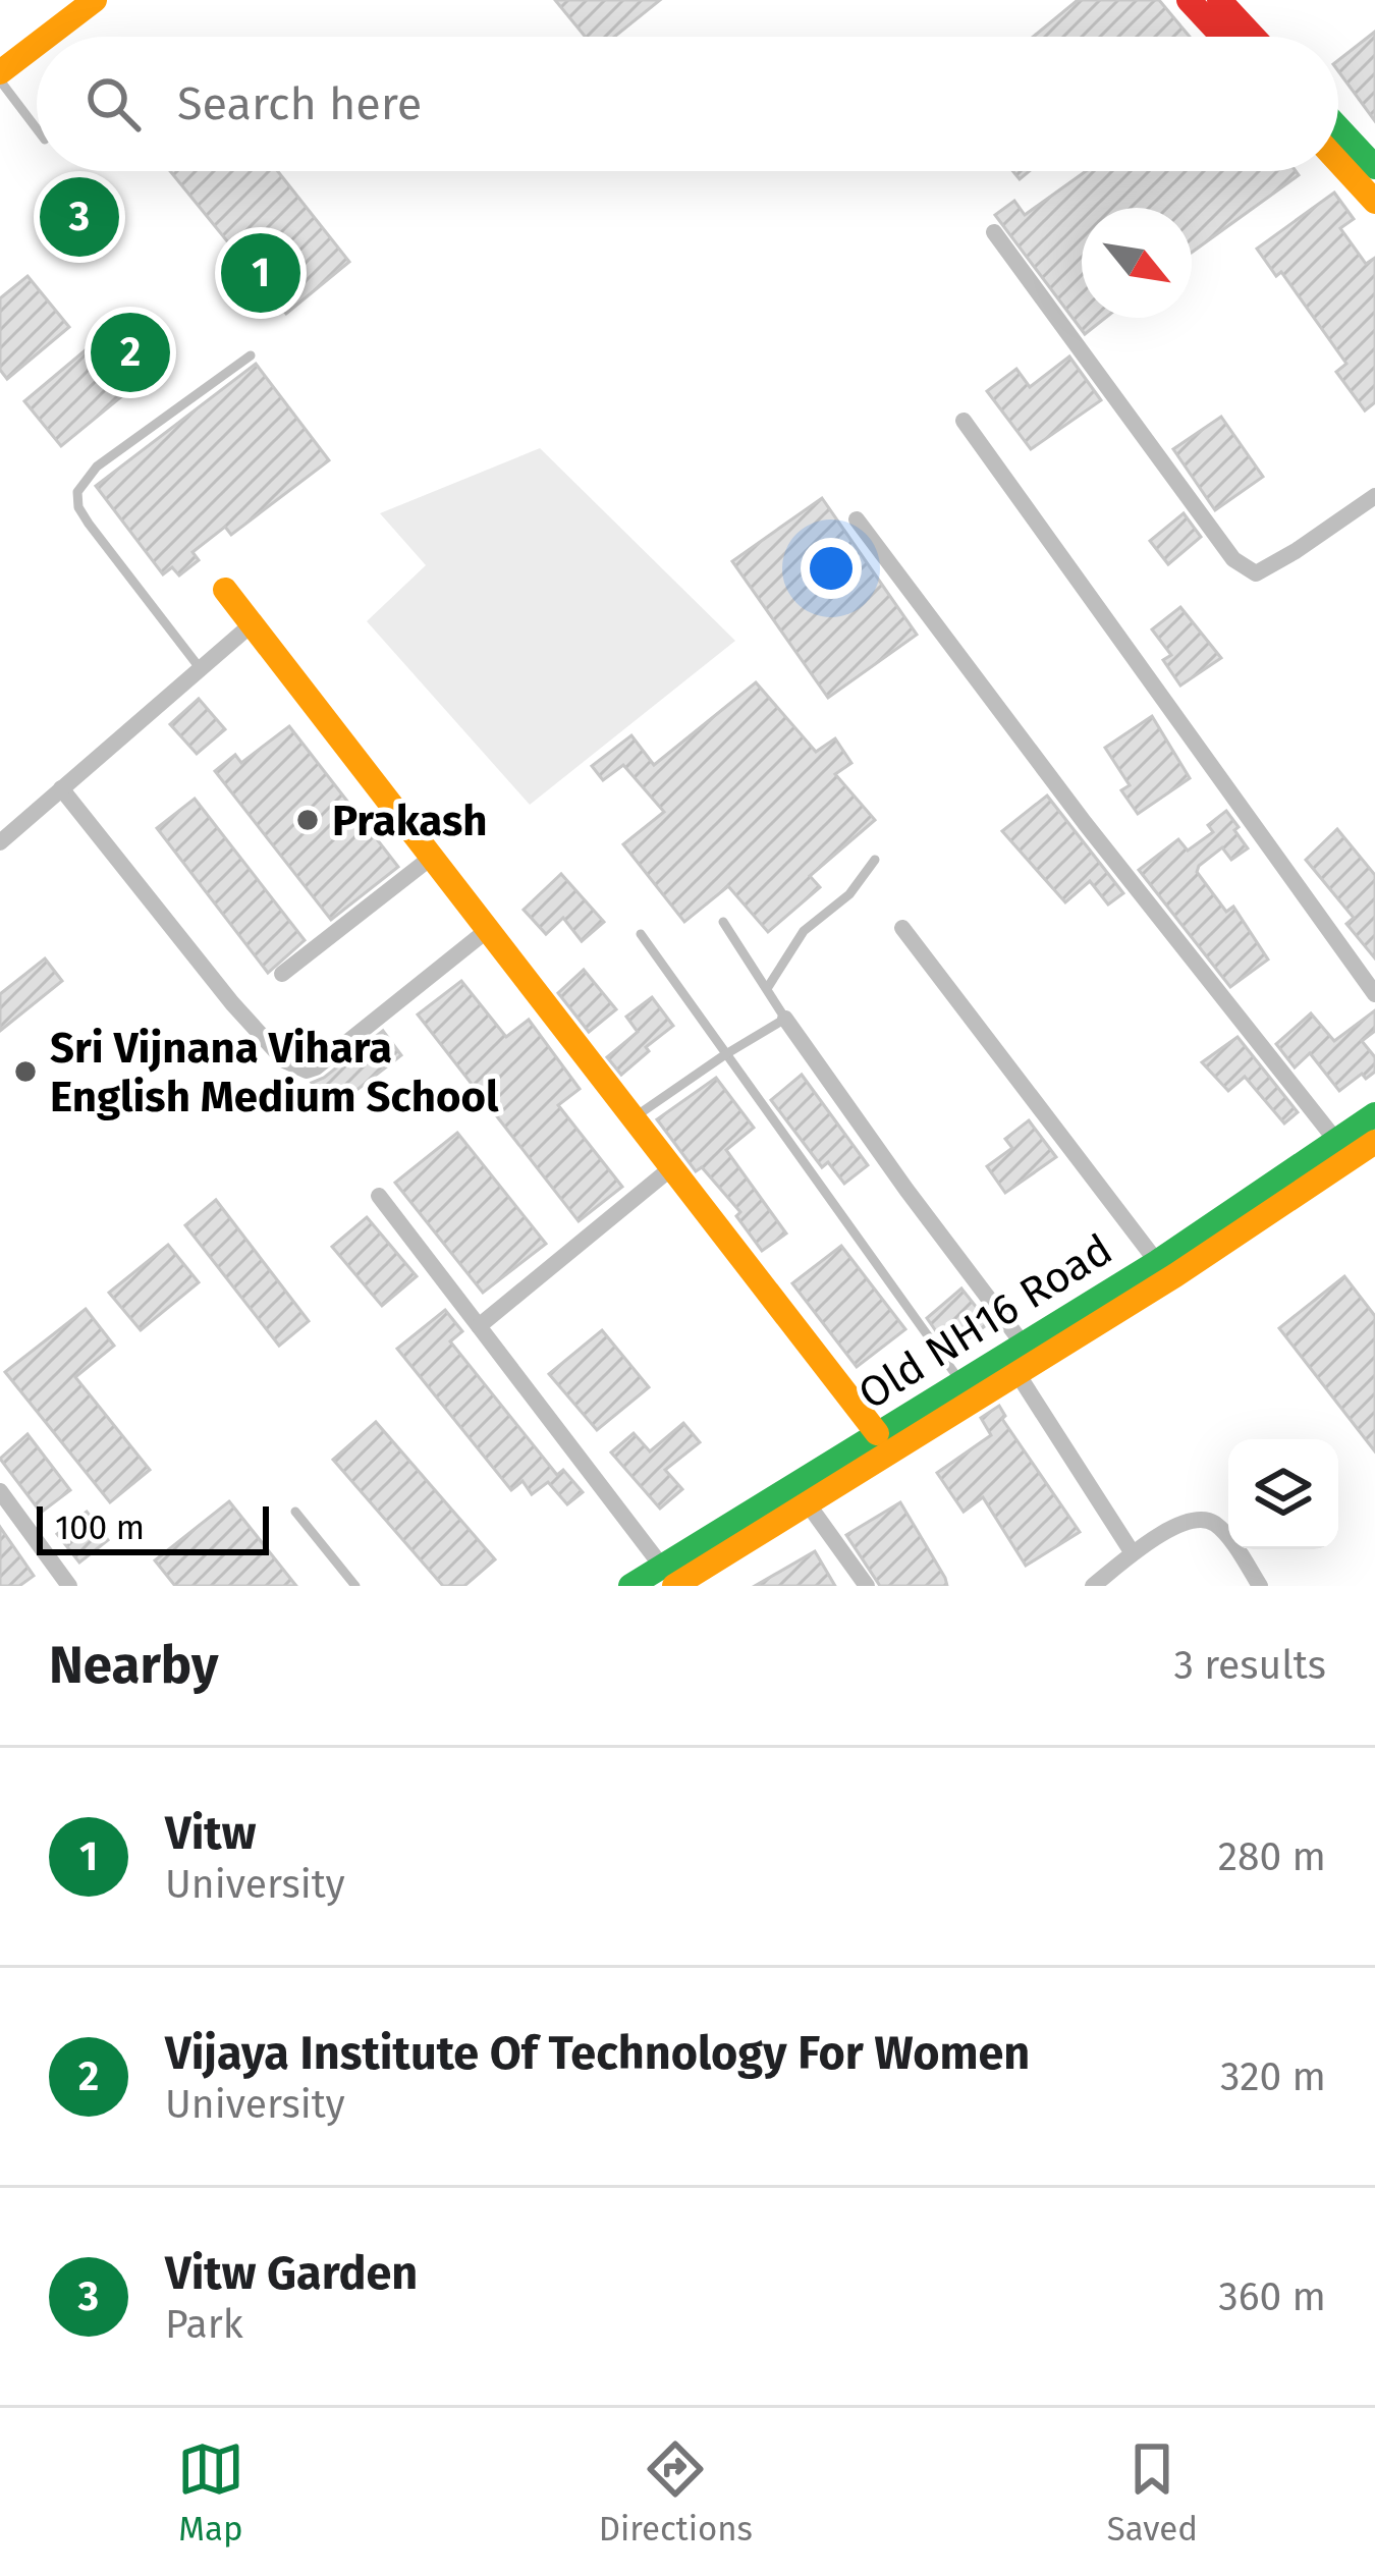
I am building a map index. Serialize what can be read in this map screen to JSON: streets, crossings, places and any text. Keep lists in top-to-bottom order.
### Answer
{
  "streets": {
    "main road": ["Old NH16 Road"]
  },
  "places": ["Prakash", "Sri Vijnana Vihara English Medium School"],
  "scale_bar": "100 m",
  "north": "bottom right",
  "page": {
    "search": "Search here",
    "pins": ["3", "1", "2"],
    "scale": "100 m",
    "heading": ["Nearby", "3 results"],
    "list": [
      {
        "mark": "1",
        "name": "Vitw",
        "note": "University",
        "value": "280 m"
      },
      {
        "mark": "2",
        "name": "Vijaya Institute Of Technology For Women",
        "note": "University",
        "value": "320 m"
      },
      {
        "mark": "3",
        "name": "Vitw Garden",
        "note": "Park",
        "value": "360 m"
      }
    ],
    "nav": ["Map", "Directions", "Saved"]
  }
}
